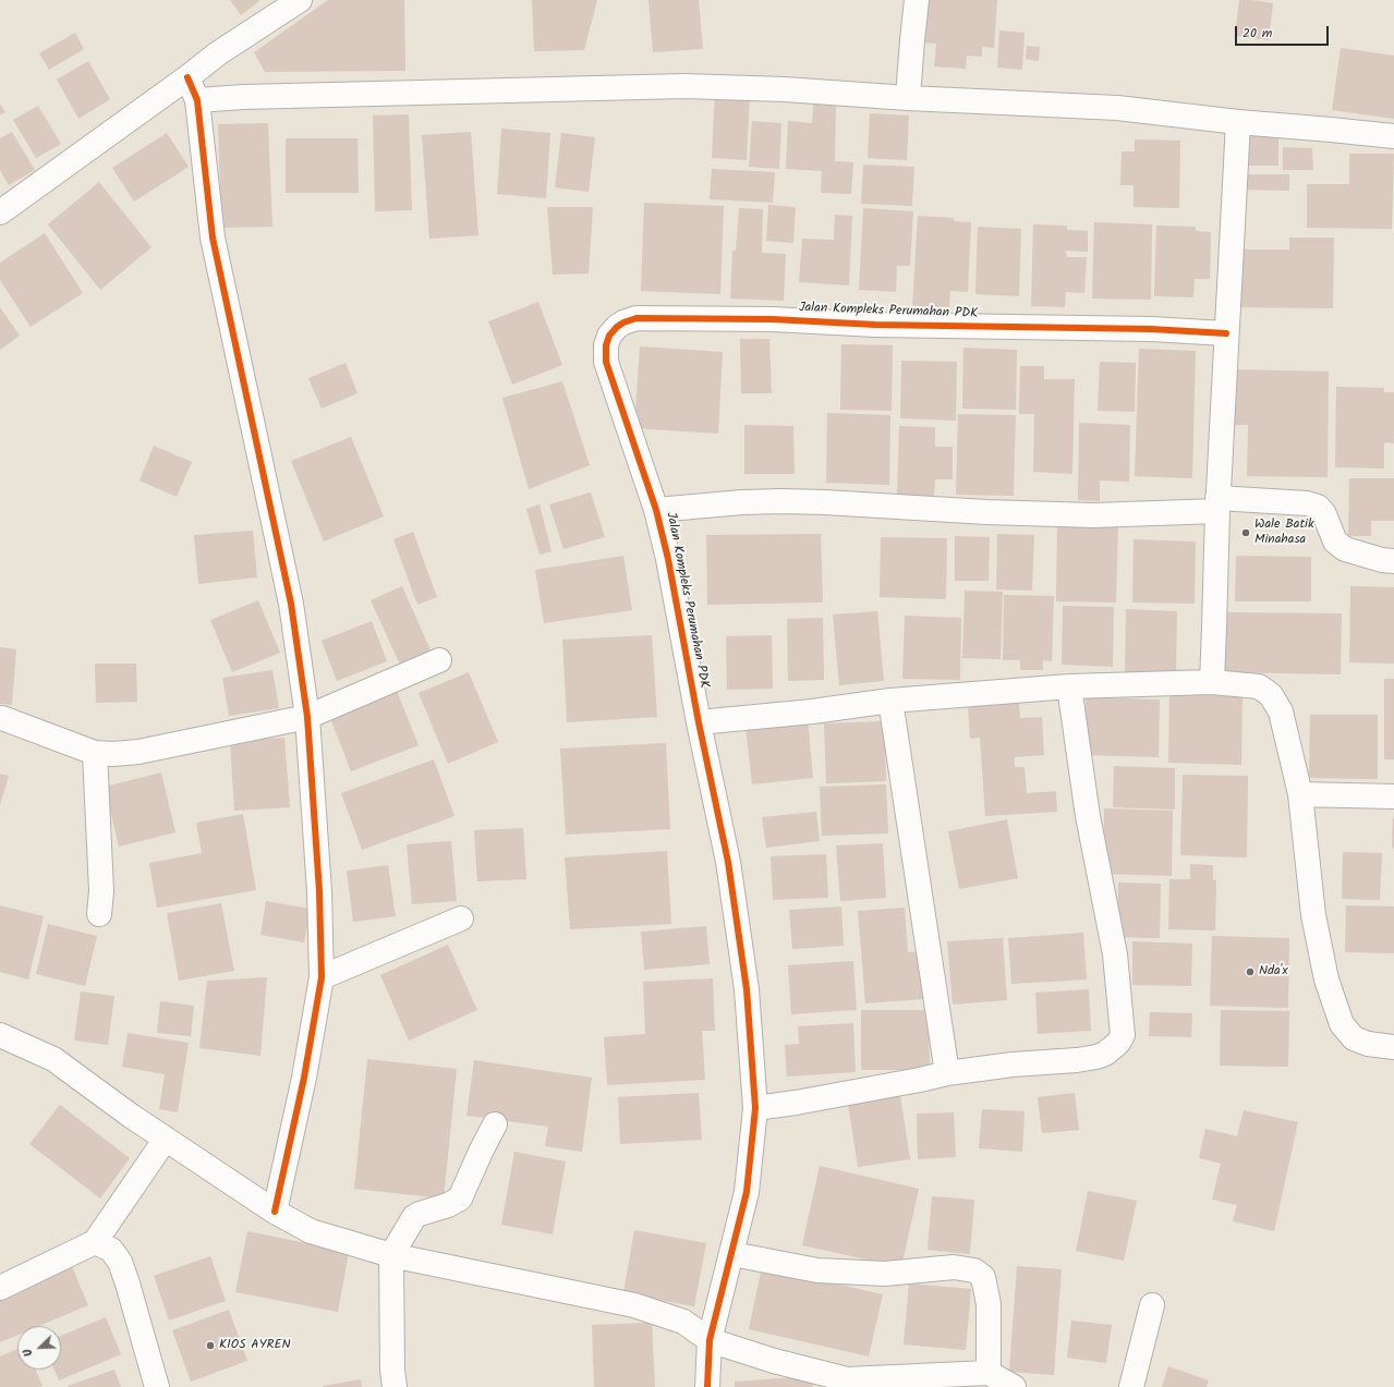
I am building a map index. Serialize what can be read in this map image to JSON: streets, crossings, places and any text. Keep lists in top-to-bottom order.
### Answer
{
  "streets": {
    "street": ["Jalan Kompleks Perumahan PDK"]
  },
  "places": ["Wale Batik Minahasa", "Nda'x", "KIOS AYREN"],
  "scale_bar": "20 m",
  "north": "bottom left"
}
